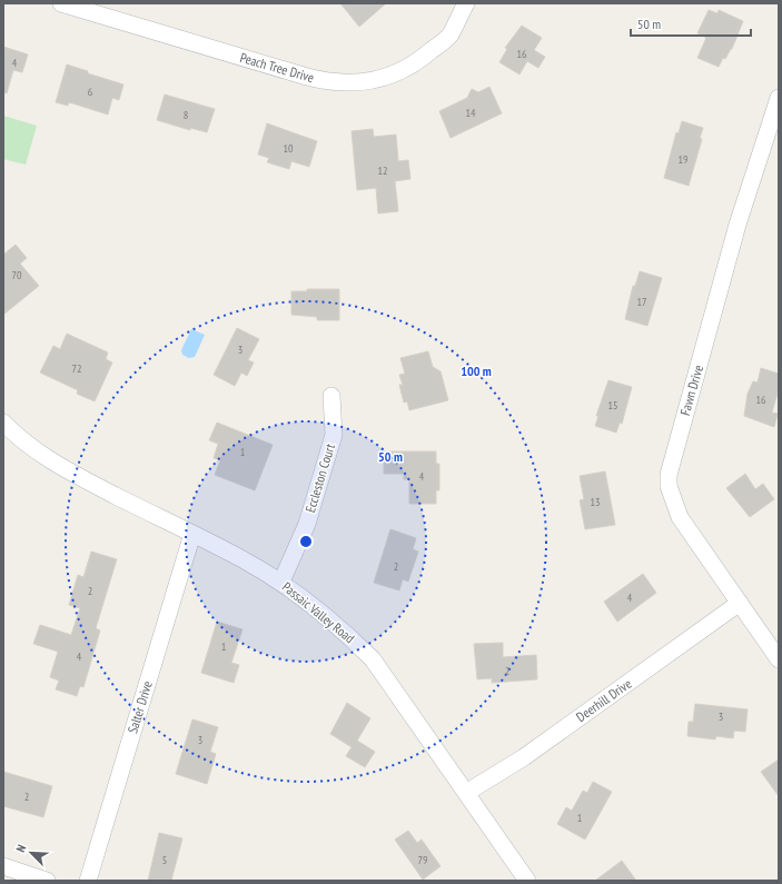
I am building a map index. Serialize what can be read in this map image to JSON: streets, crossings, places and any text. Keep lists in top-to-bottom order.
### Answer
{
  "streets": {
    "street": [
      "Peach Tree Drive",
      "Fawn Drive",
      "Eccleston Court",
      "Passaic Valley Road",
      "Deerhill Drive",
      "Salter Drive"
    ]
  },
  "crossings": [
    ["Fawn Drive", "Deerhill Drive"],
    ["Eccleston Court", "Passaic Valley Road"],
    ["Passaic Valley Road", "Deerhill Drive"],
    ["Passaic Valley Road", "Salter Drive"]
  ],
  "house_numbers": [
    "16",
    "4",
    "6",
    "14",
    "8",
    "10",
    "19",
    "12",
    "70",
    "17",
    "3",
    "72",
    "16",
    "15",
    "1",
    "4",
    "13",
    "2",
    "2",
    "4",
    "1",
    "4",
    "2",
    "3",
    "3",
    "2",
    "1",
    "5",
    "79"
  ],
  "scale_bar": "50 m",
  "north": "top left",
  "rings": ["100 m", "50 m"]
}
